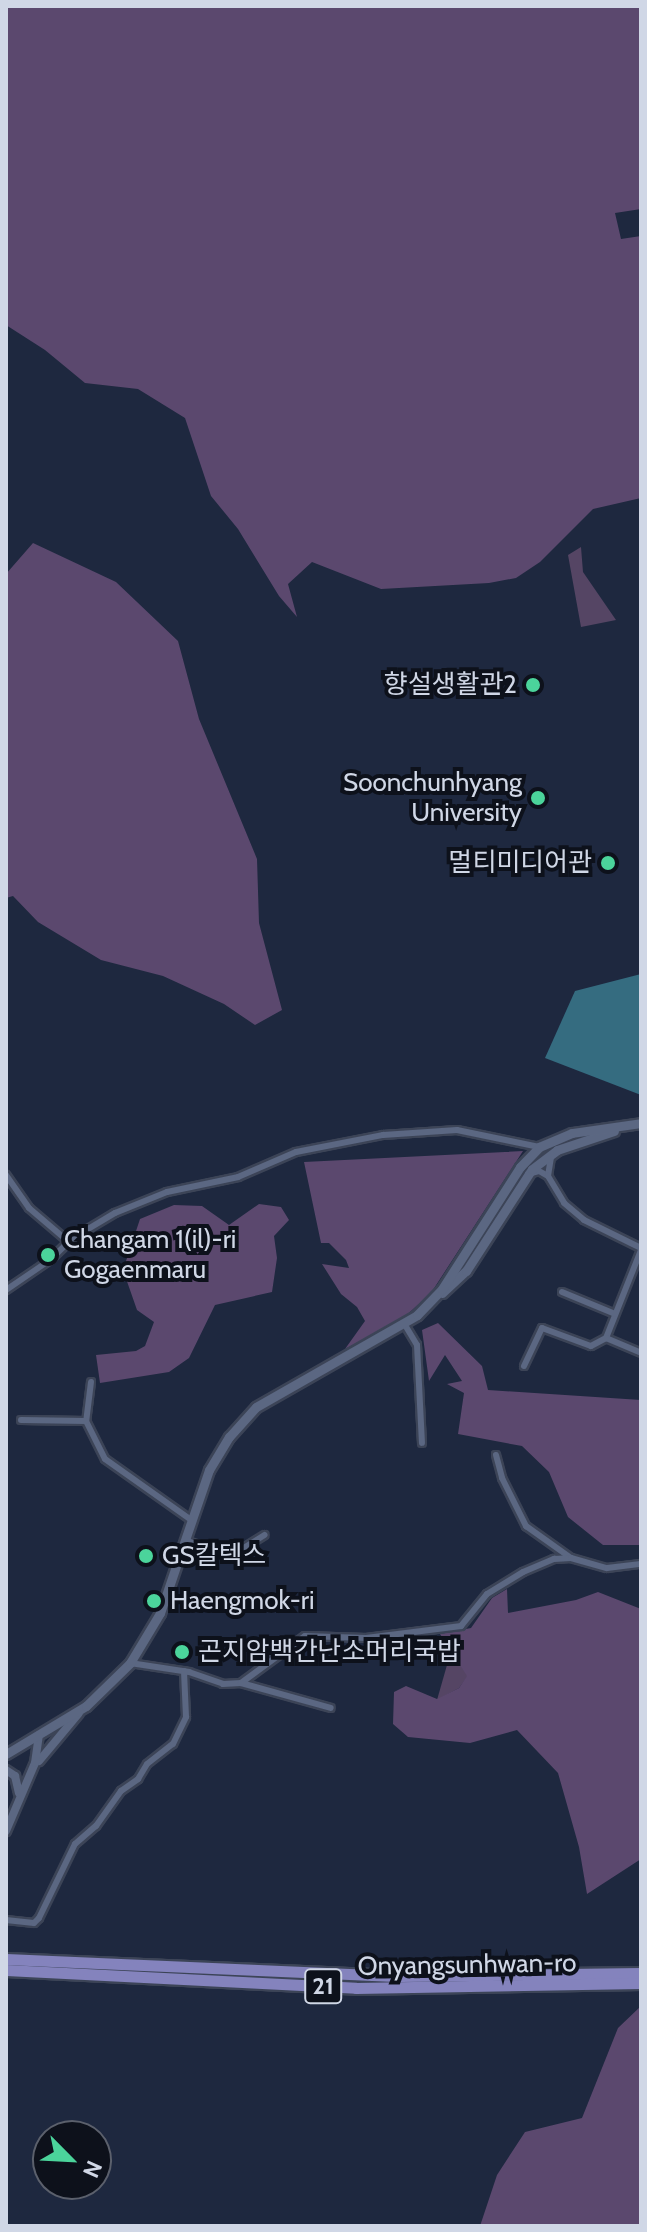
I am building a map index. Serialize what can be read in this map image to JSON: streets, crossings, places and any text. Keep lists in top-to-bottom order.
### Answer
{
  "streets": {
    "highway": ["Onyangsunhwan-ro", "21"]
  },
  "places": [
    "향설생활관2",
    "Soonchunhyang University",
    "멀티미디어관",
    "Changam 1(il)-ri Gogaenmaru",
    "GS칼텍스",
    "Haengmok-ri",
    "곤지암백간난소머리국밥"
  ],
  "north": "bottom right"
}
